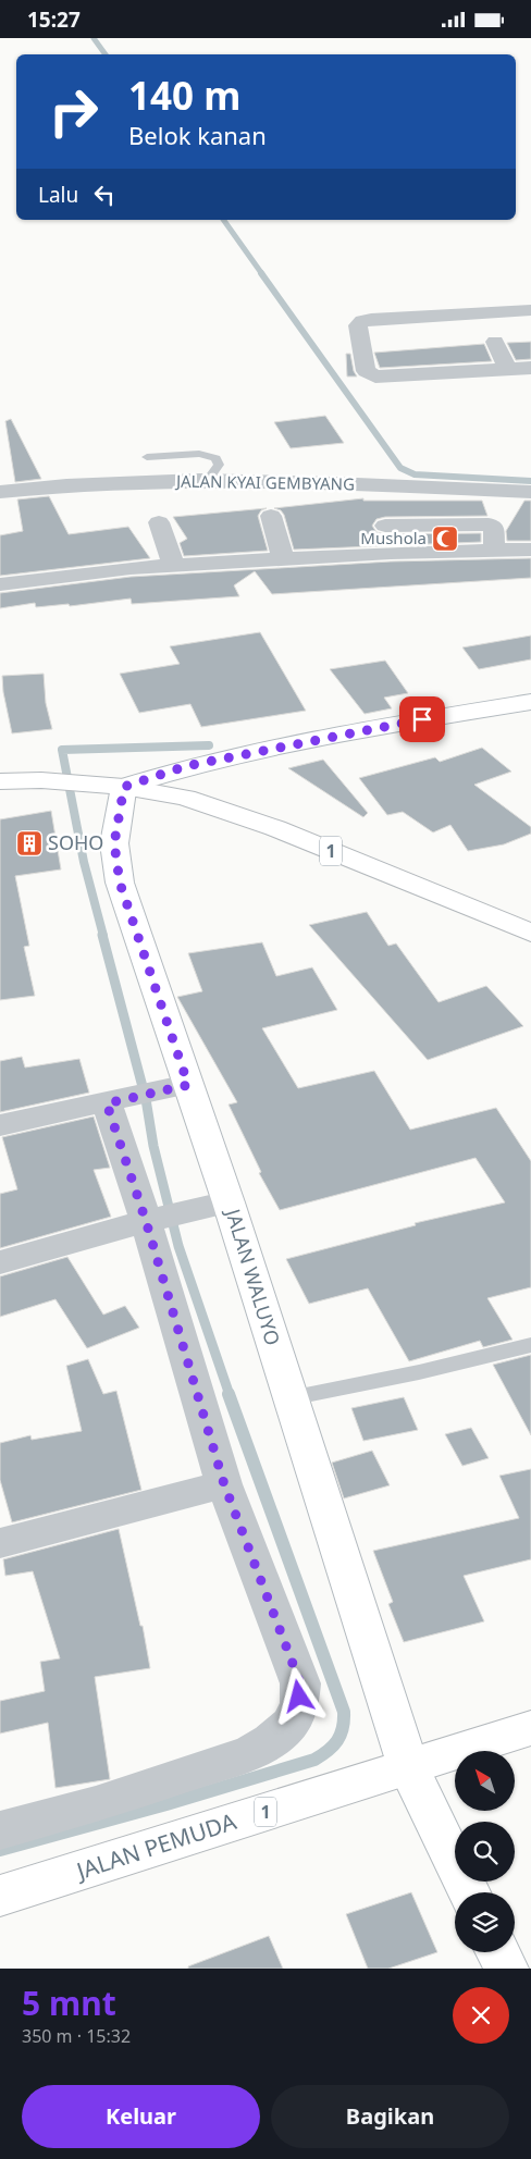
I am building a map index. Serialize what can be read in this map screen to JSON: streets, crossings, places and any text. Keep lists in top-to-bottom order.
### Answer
{
  "streets": {
    "main road": ["1", "JALAN WALUYO", "JALAN PEMUDA"],
    "street": ["JALAN KYAI GEMBYANG"]
  },
  "crossings": [
    ["1", "JALAN WALUYO"],
    ["JALAN WALUYO", "JALAN PEMUDA"]
  ],
  "places": {
    "mosque": ["Mushola"],
    "building": ["SOHO"]
  },
  "north": "top left",
  "page": {
    "status": "15:27",
    "turn": ["140 m", "Belok kanan"],
    "then": "Lalu",
    "heading": ["5 mnt", "350 m · 15:32"],
    "buttons": ["Keluar", "Bagikan"]
  }
}
